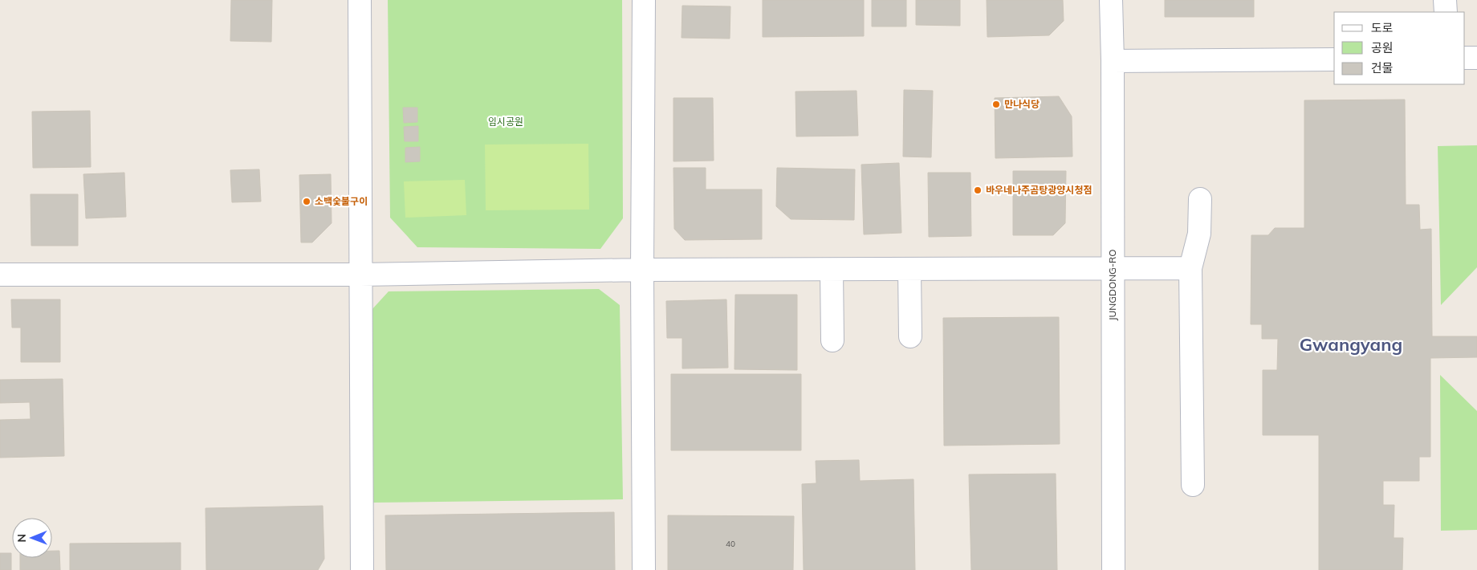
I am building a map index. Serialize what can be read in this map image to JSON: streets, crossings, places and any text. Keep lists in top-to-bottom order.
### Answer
{
  "streets": {
    "street": ["JUNGDONG-RO"]
  },
  "districts": ["Gwangyang"],
  "parks": ["임시공원"],
  "places": ["만나식당", "바우네나주곰탕광양시청점", "소백숯불구이"],
  "house_numbers": ["40"],
  "legend": ["도로", "공원", "건물"],
  "north": "left"
}
